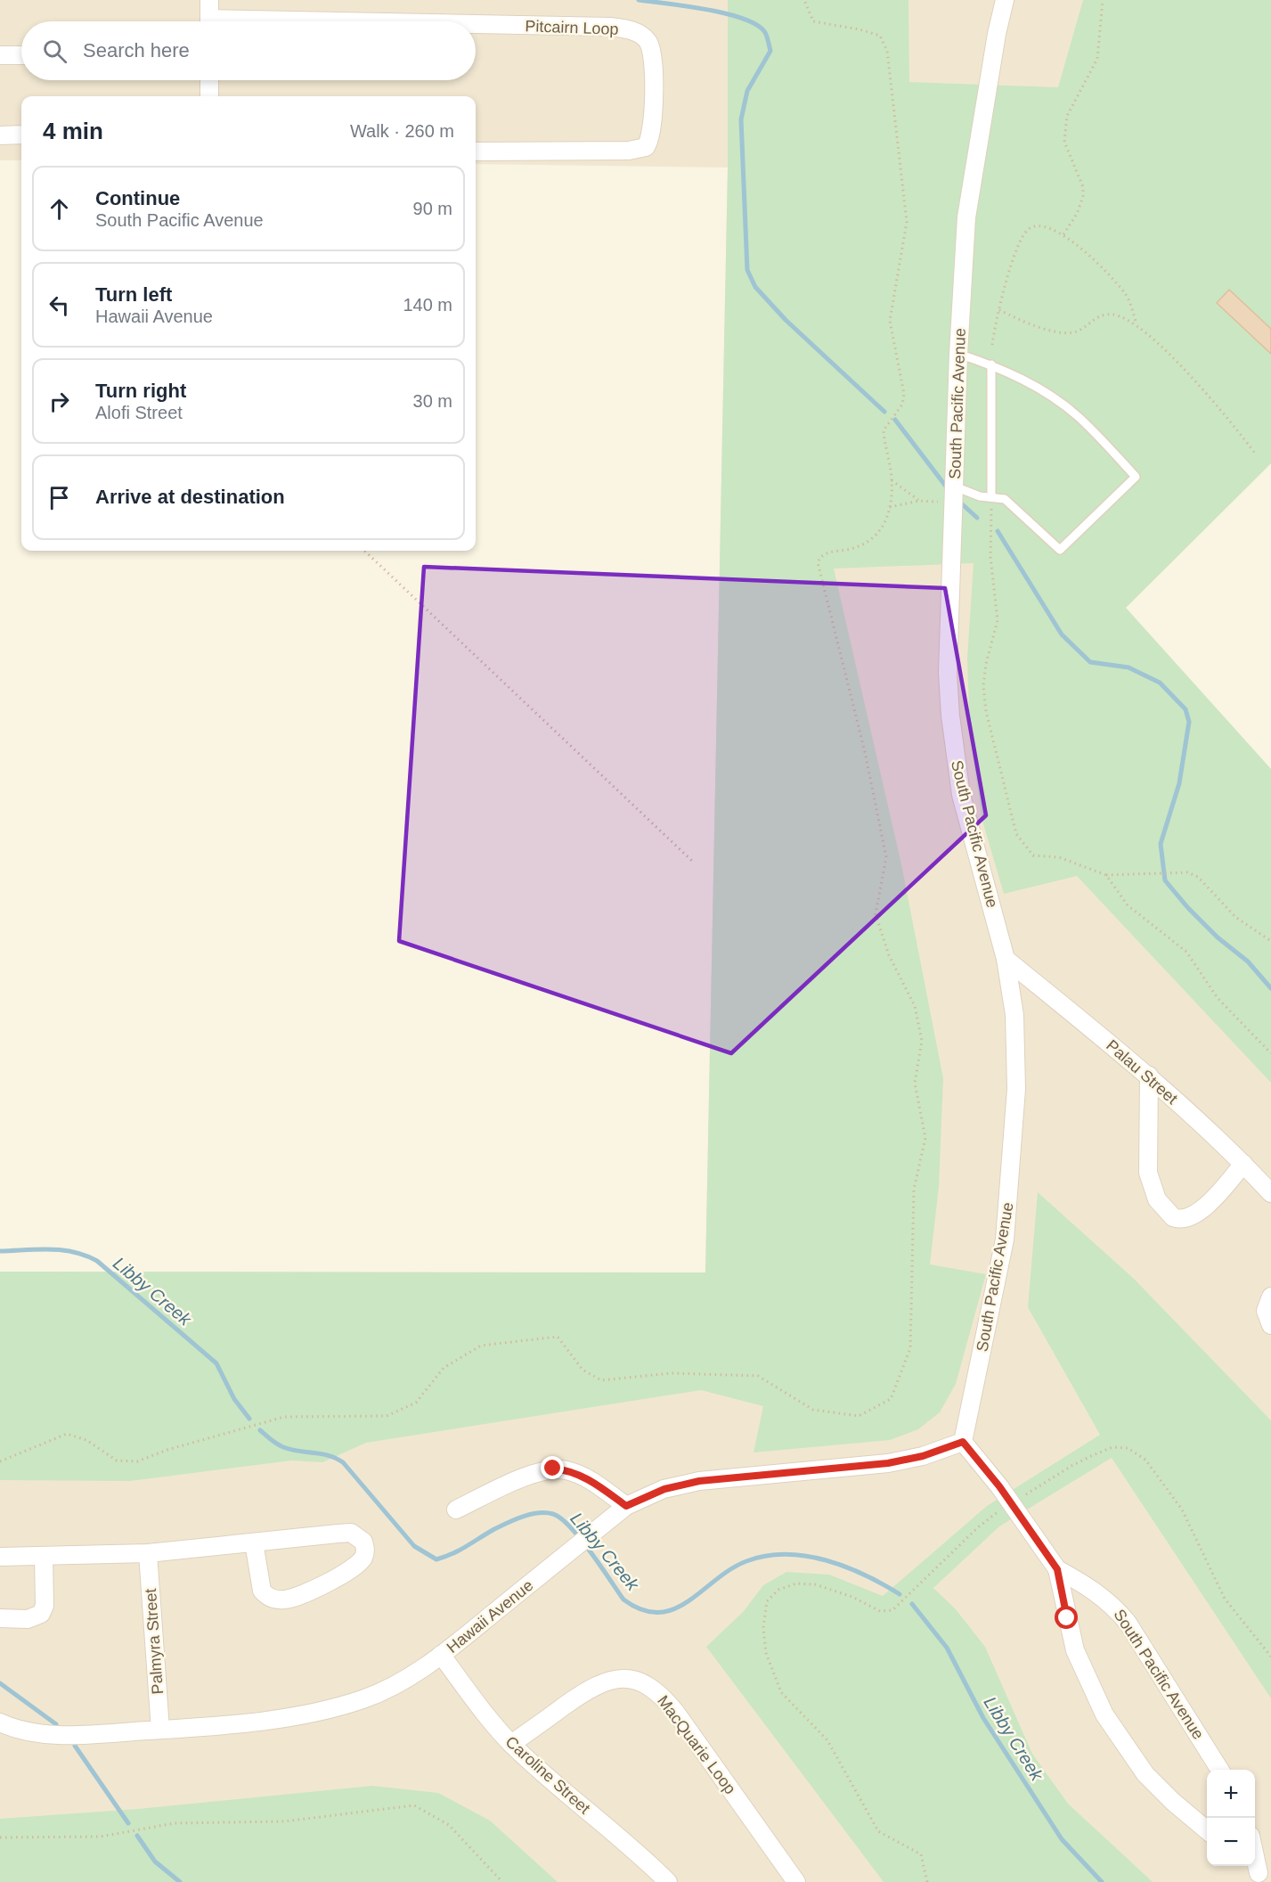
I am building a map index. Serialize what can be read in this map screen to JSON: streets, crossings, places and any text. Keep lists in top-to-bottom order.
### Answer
{
  "streets": {
    "street": [
      "Pitcairn Loop",
      "South Pacific Avenue",
      "Palau Street",
      "Hawaii Avenue",
      "Palmyra Street",
      "MacQuarie Loop",
      "Caroline Street"
    ]
  },
  "crossings": [
    ["South Pacific Avenue", "Palau Street"],
    ["South Pacific Avenue", "Hawaii Avenue"],
    ["Hawaii Avenue", "Palmyra Street"],
    ["Hawaii Avenue", "Caroline Street"],
    ["MacQuarie Loop", "Caroline Street"]
  ],
  "water": ["Libby Creek"],
  "page": {
    "search": "Search here",
    "heading": ["4 min", "Walk · 260 m"],
    "list": [
      ["Continue", "South Pacific Avenue", "90 m"],
      ["Turn left", "Hawaii Avenue", "140 m"],
      ["Turn right", "Alofi Street", "30 m"],
      "Arrive at destination"
    ],
    "map_buttons": ["+", "−"]
  }
}
